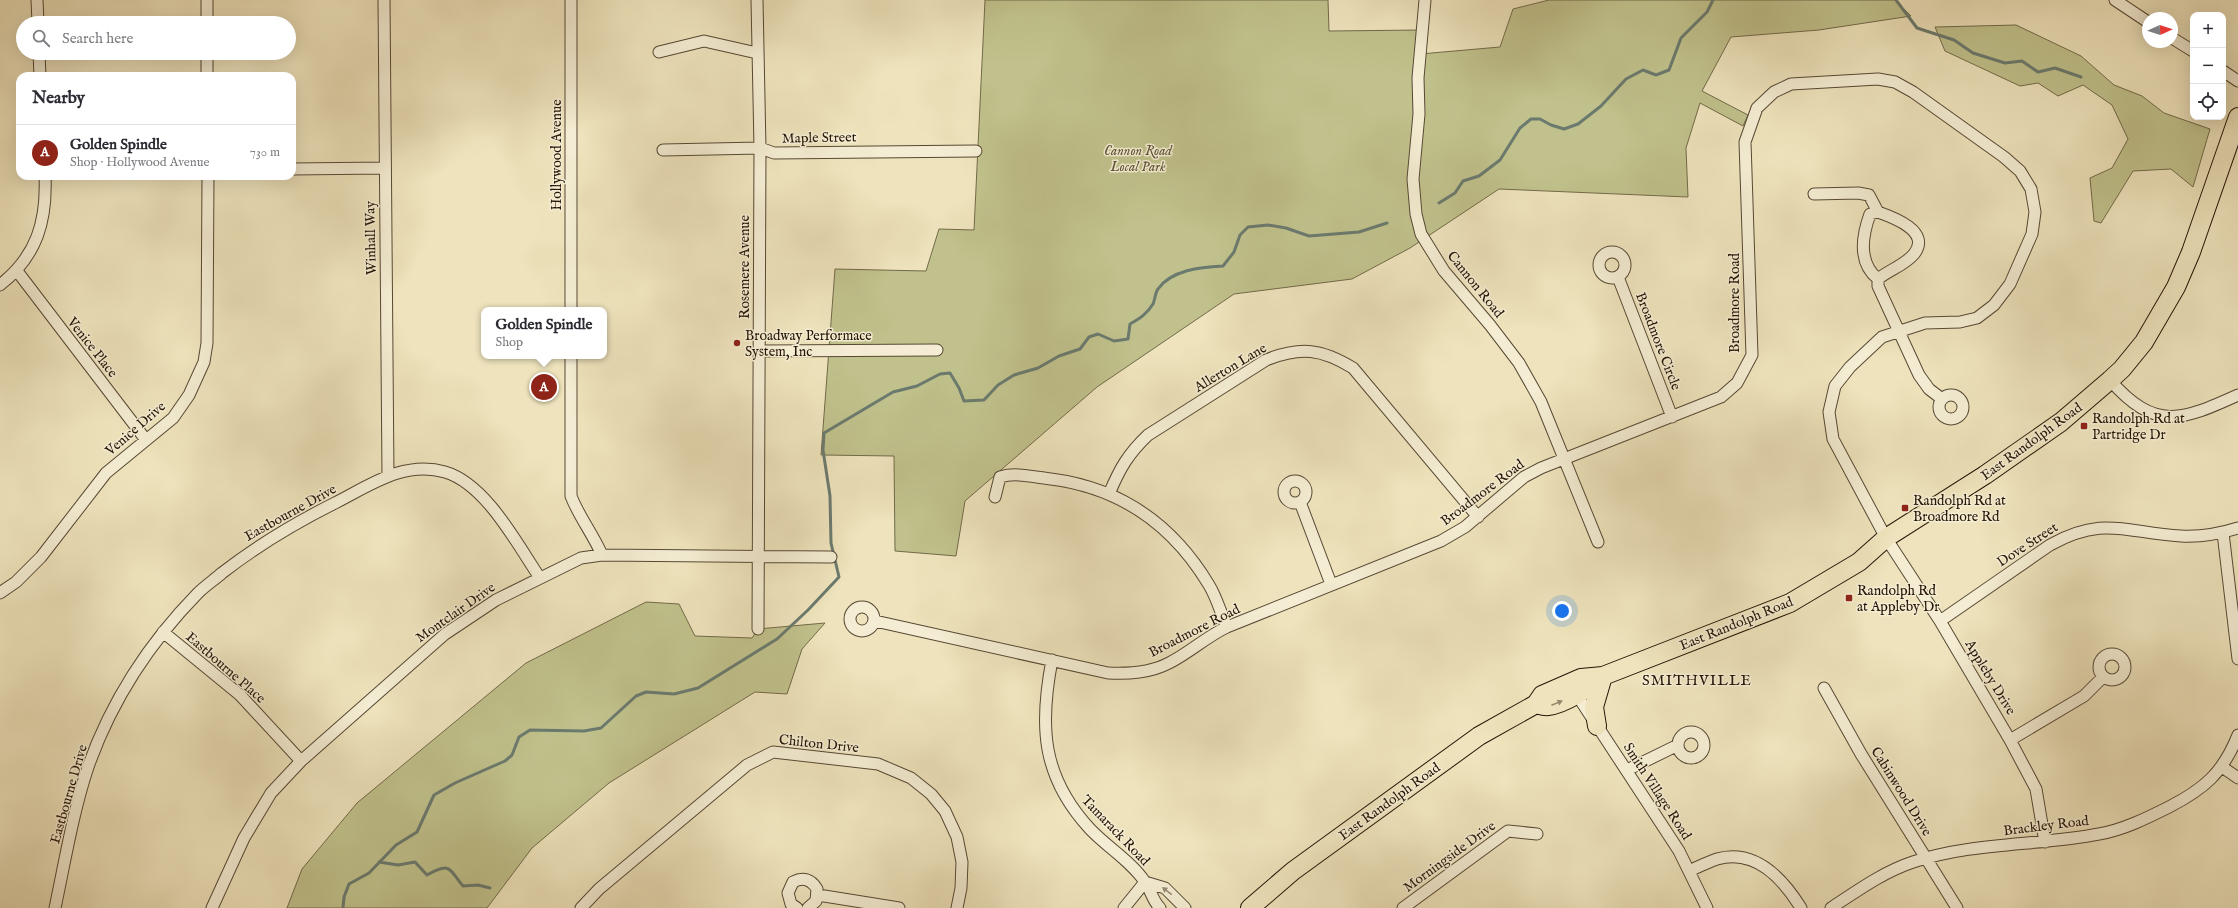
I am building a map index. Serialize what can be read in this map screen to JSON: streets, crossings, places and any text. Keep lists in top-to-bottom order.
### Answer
{
  "streets": {
    "main road": ["East Randolph Road"],
    "street": [
      "Maple Street",
      "Hollywood Avenue",
      "Winhall Way",
      "Rosemere Avenue",
      "Cannon Road",
      "Broadmore Road",
      "Broadmore Circle",
      "Venice Place",
      "Allerton Lane",
      "Venice Drive",
      "Eastbourne Drive",
      "Dove Street",
      "Montclair Drive",
      "Eastbourne Place",
      "Appleby Drive",
      "Chilton Drive",
      "Smith Village Road",
      "Cabinwood Drive",
      "Brackley Road",
      "Tamarack Road",
      "Morningside Drive"
    ]
  },
  "crossings": [
    ["Maple Street", "Rosemere Avenue"],
    ["Winhall Way", "Eastbourne Drive"],
    ["Rosemere Avenue", "Montclair Drive"],
    ["Cannon Road", "Broadmore Road"],
    ["Broadmore Road", "Broadmore Circle"],
    ["Broadmore Road", "Allerton Lane"],
    ["Broadmore Road", "East Randolph Road"],
    ["Broadmore Road", "Appleby Drive"],
    ["Broadmore Road", "Tamarack Road"],
    ["Venice Place", "Venice Drive"],
    ["East Randolph Road", "Appleby Drive"],
    ["East Randolph Road", "Smith Village Road"],
    ["Eastbourne Drive", "Montclair Drive"],
    ["Eastbourne Drive", "Eastbourne Place"],
    ["Dove Street", "Appleby Drive"],
    ["Montclair Drive", "Eastbourne Place"],
    ["Appleby Drive", "Brackley Road"],
    ["Cabinwood Drive", "Brackley Road"]
  ],
  "districts": ["SMITHVILLE"],
  "parks": ["Cannon Road Local Park"],
  "places": {
    "other": ["Broadway Performace System, Inc"],
    "transit": ["Randolph Rd at Partridge Dr", "Randolph Rd at Broadmore Rd", "Randolph Rd at Appleby Dr"]
  },
  "north": "right",
  "page": {
    "map_buttons": ["+", "−"],
    "search": "Search here",
    "heading": "Nearby",
    "list": [
      {
        "mark": "A",
        "name": "Golden Spindle",
        "note": "Shop · Hollywood Avenue",
        "value": "730 m"
      }
    ],
    "popup": ["Golden Spindle", "Shop"],
    "pins": "A"
  }
}
